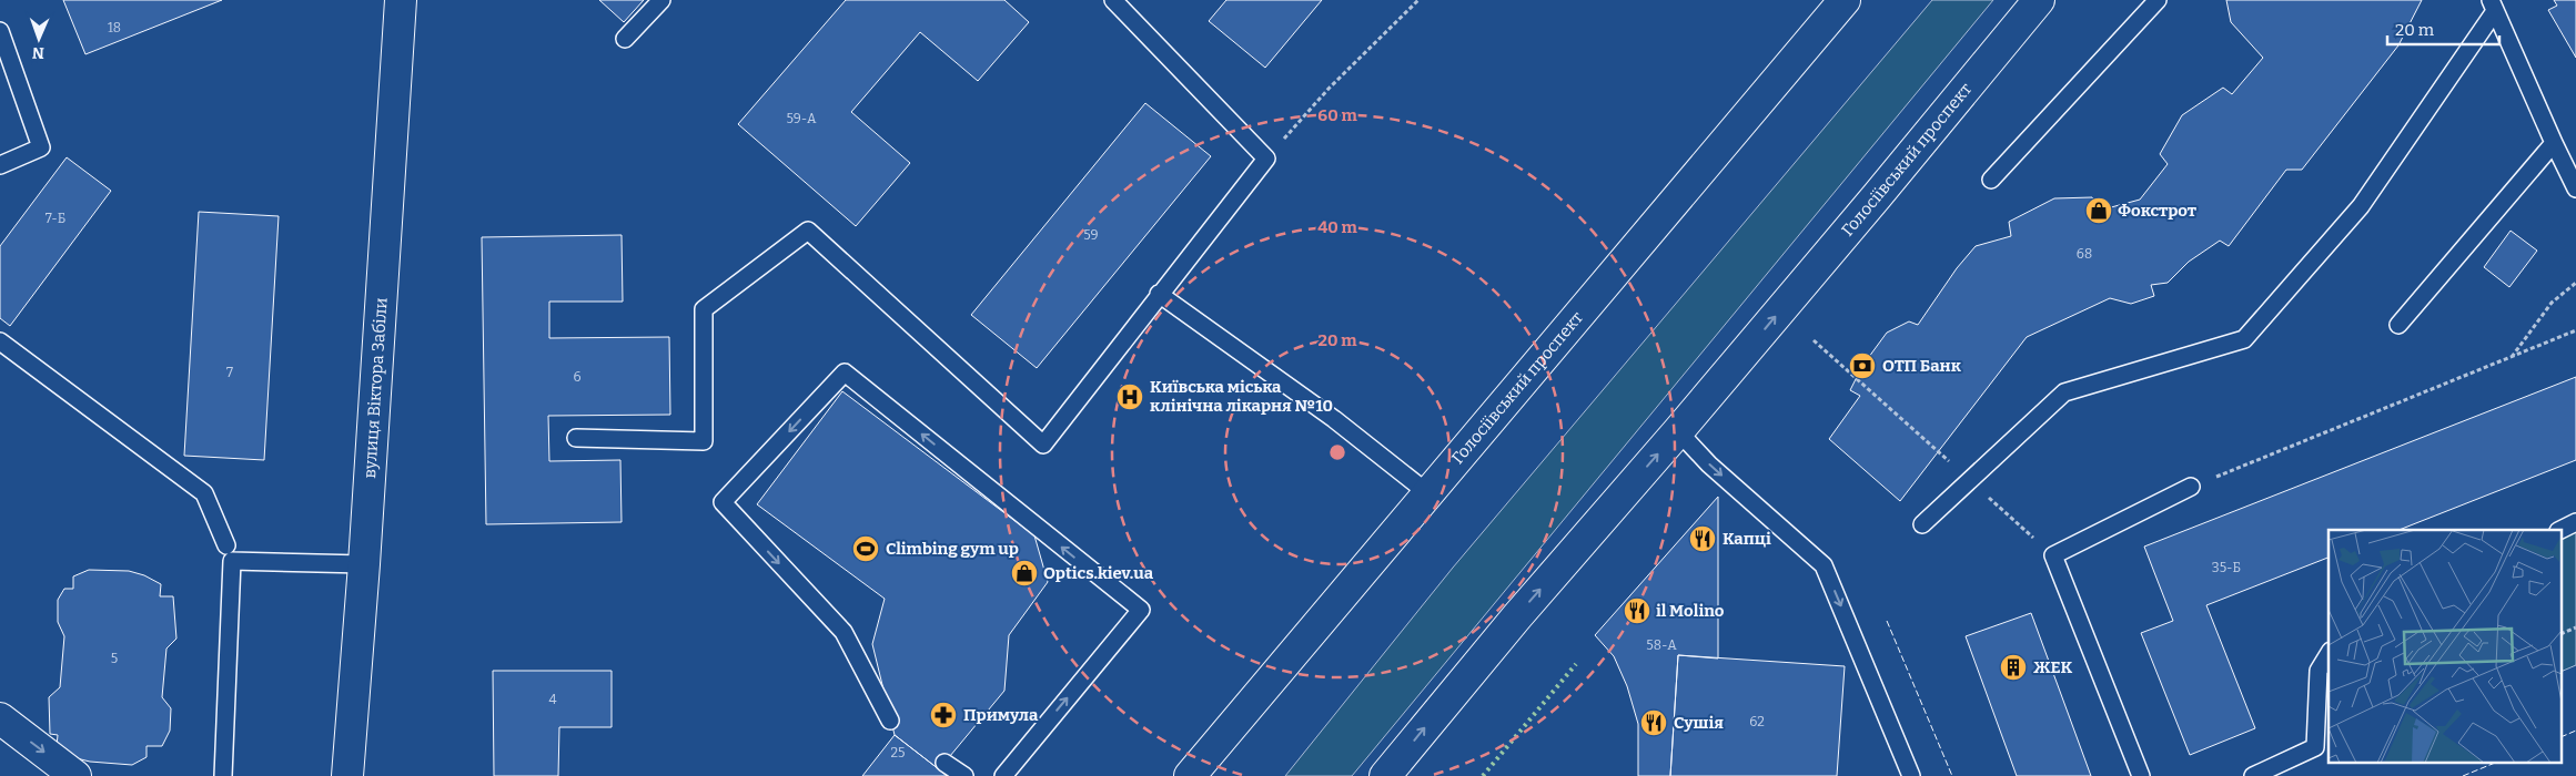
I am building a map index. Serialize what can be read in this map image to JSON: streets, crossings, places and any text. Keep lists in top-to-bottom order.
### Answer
{
  "streets": {
    "main road": ["Голосіївський проспект", "вулиця Віктора Забіли"]
  },
  "places": {
    "shop": ["Фокстрот", "Optics.kiev.ua"],
    "bank": ["ОТП Банк"],
    "hospital": ["Київська міська клінічна лікарня №10"],
    "restaurant": ["Капці", "il Molino", "Сушія"],
    "sports": ["Climbing gym up"],
    "building": ["ЖЕК"],
    "pharmacy": ["Примула"]
  },
  "house_numbers": [
    "18",
    "59-А",
    "7-Б",
    "59",
    "68",
    "7",
    "6",
    "35-Б",
    "58-А",
    "5",
    "4",
    "62",
    "25"
  ],
  "scale_bar": "20 m",
  "north": "bottom",
  "rings": ["60 m", "40 m", "20 m"]
}
